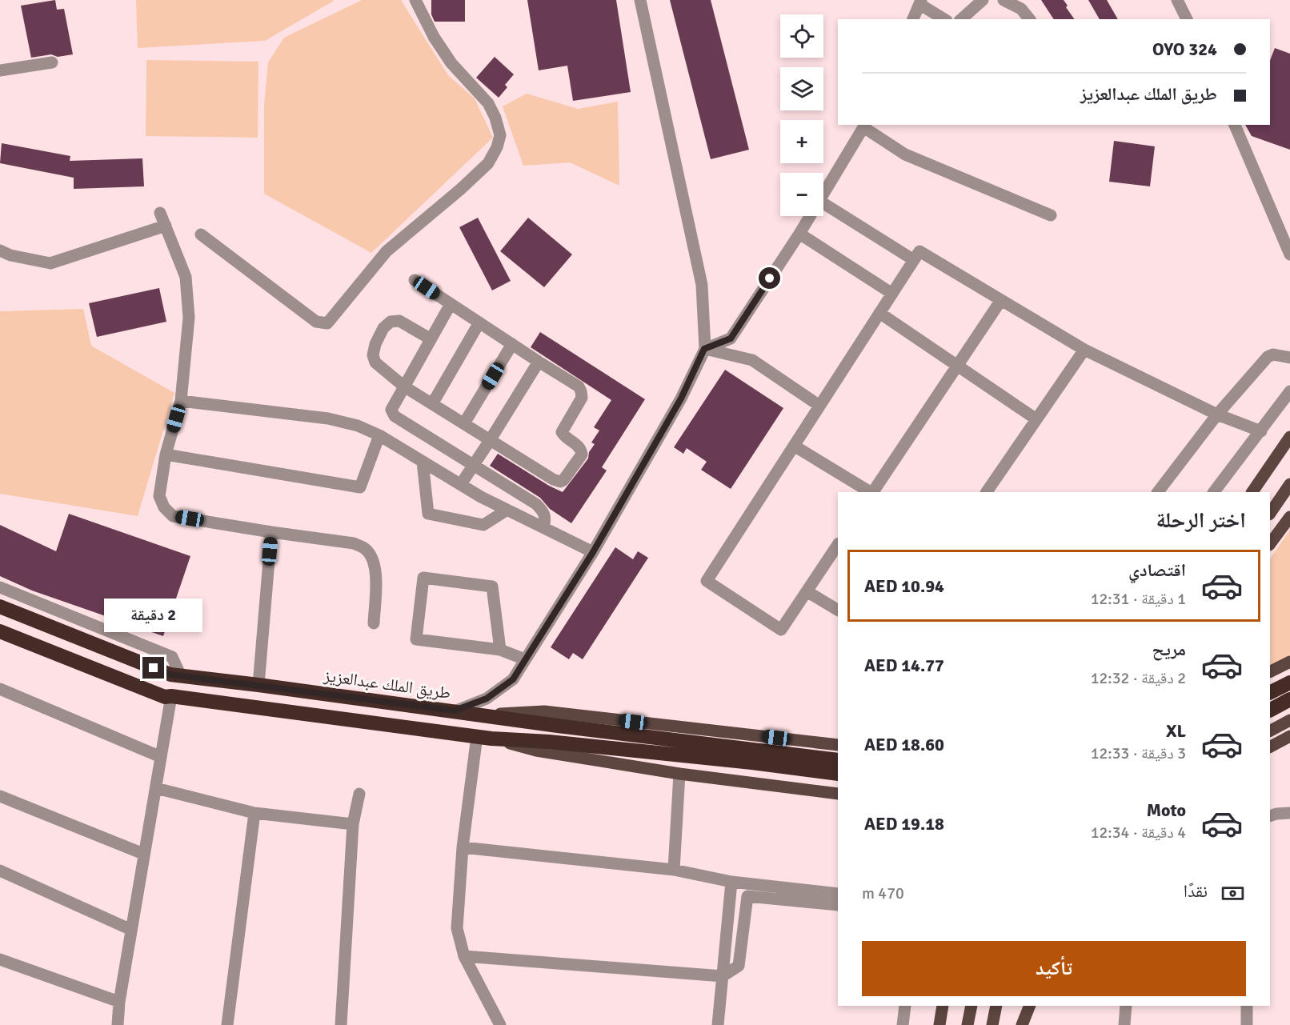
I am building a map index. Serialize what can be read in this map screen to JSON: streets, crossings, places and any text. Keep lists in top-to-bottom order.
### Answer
{
  "streets": {
    "highway": ["طريق الملك عبدالعزيز"]
  },
  "page": {
    "map_buttons": ["+", "−"],
    "banner": ["OYO 324", "طريق الملك عبدالعزيز"],
    "heading": "اختر الرحلة",
    "list": [
      {
        "name": "اقتصادي",
        "note": "1 دقيقة · 12:31",
        "value": "AED 10.94"
      },
      {
        "name": "مريح",
        "note": "2 دقيقة · 12:32",
        "value": "AED 14.77"
      },
      {
        "name": "XL",
        "note": "3 دقيقة · 12:33",
        "value": "AED 18.60"
      },
      {
        "name": "Moto",
        "note": "4 دقيقة · 12:34",
        "value": "AED 19.18"
      }
    ],
    "bubble": "2 دقيقة",
    "pay": ["نقدًا", "470 m"],
    "buttons": "تأكيد"
  }
}
